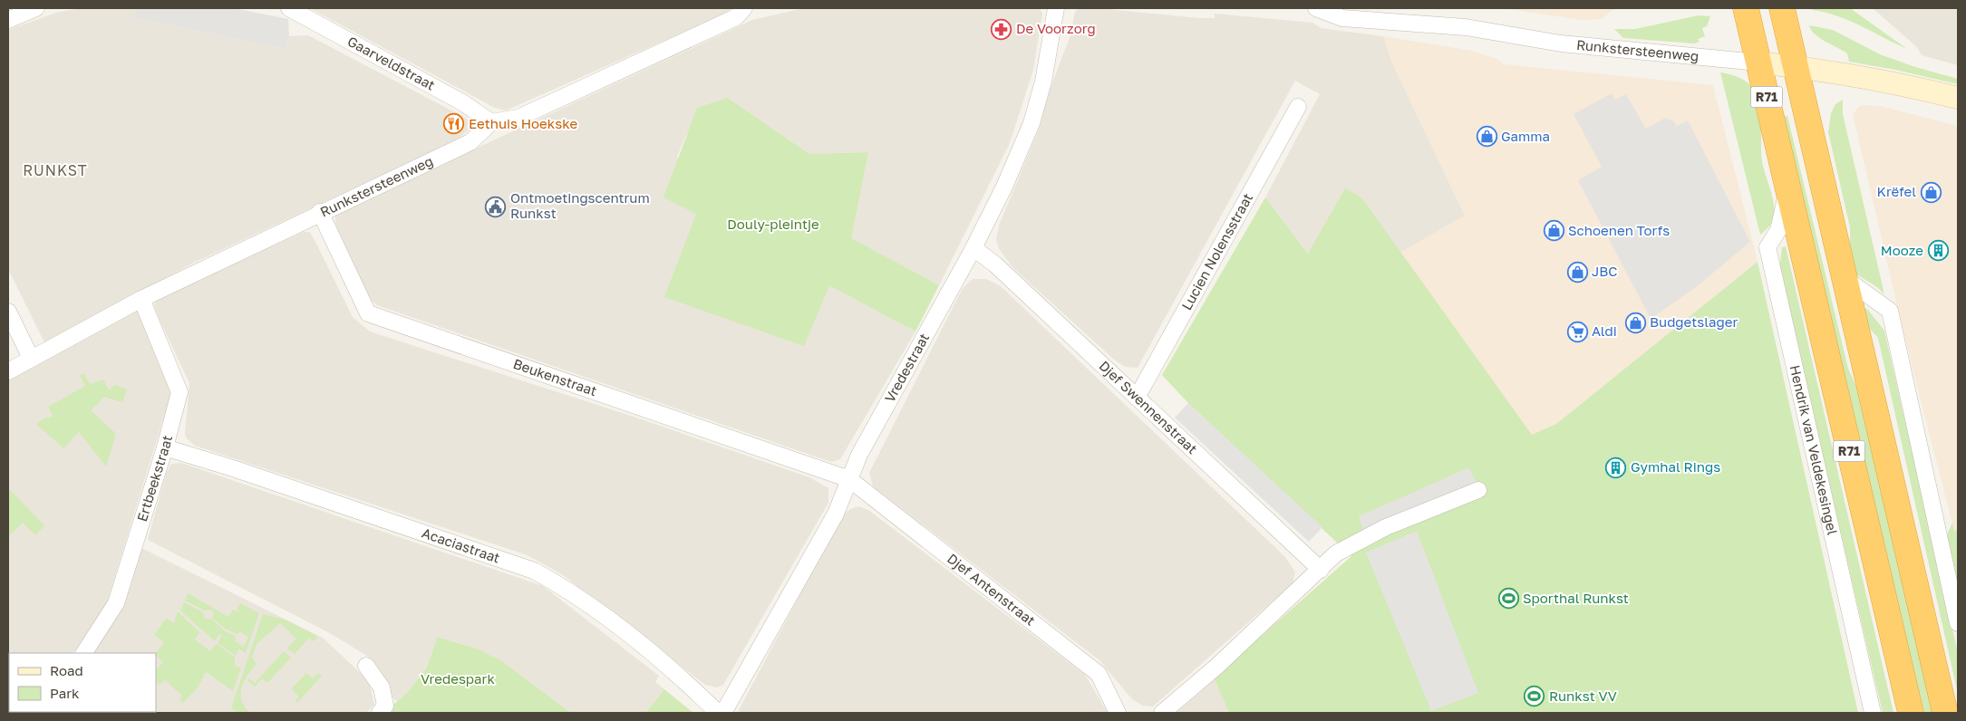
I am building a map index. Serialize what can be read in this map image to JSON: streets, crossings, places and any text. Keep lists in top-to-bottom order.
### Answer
{
  "streets": {
    "highway": ["R71", "Hendrik van Veldekesingel"],
    "street": [
      "Runkstersteenweg",
      "Gaarveldstraat",
      "Lucien Nolensstraat",
      "Vredestraat",
      "Beukenstraat",
      "Djef Swennenstraat",
      "Ertbeekstraat",
      "Acaciastraat",
      "Djef Antenstraat"
    ]
  },
  "crossings": [
    ["Runkstersteenweg", "Gaarveldstraat"],
    ["Runkstersteenweg", "R71"],
    ["Runkstersteenweg", "Beukenstraat"],
    ["Runkstersteenweg", "Hendrik van Veldekesingel"],
    ["Runkstersteenweg", "Ertbeekstraat"],
    ["R71", "Hendrik van Veldekesingel"],
    ["Lucien Nolensstraat", "Djef Swennenstraat"],
    ["Vredestraat", "Beukenstraat"],
    ["Vredestraat", "Djef Swennenstraat"],
    ["Vredestraat", "Djef Antenstraat"],
    ["Beukenstraat", "Djef Antenstraat"],
    ["Ertbeekstraat", "Acaciastraat"]
  ],
  "districts": ["RUNKST"],
  "parks": ["Douly-pleintje", "Vredespark"],
  "places": {
    "pharmacy": ["De Voorzorg"],
    "restaurant": ["Eethuis Hoekske"],
    "shop": [
      "Gamma",
      "Krëfel",
      "Schoenen Torfs",
      "JBC",
      "Budgetslager"
    ],
    "public building": ["Ontmoetingscentrum Runkst"],
    "building": ["Mooze", "Gymhal Rings"],
    "supermarket": ["Aldi"],
    "sports": ["Sporthal Runkst", "Runkst VV"]
  },
  "legend": ["Road", "Park"]
}
